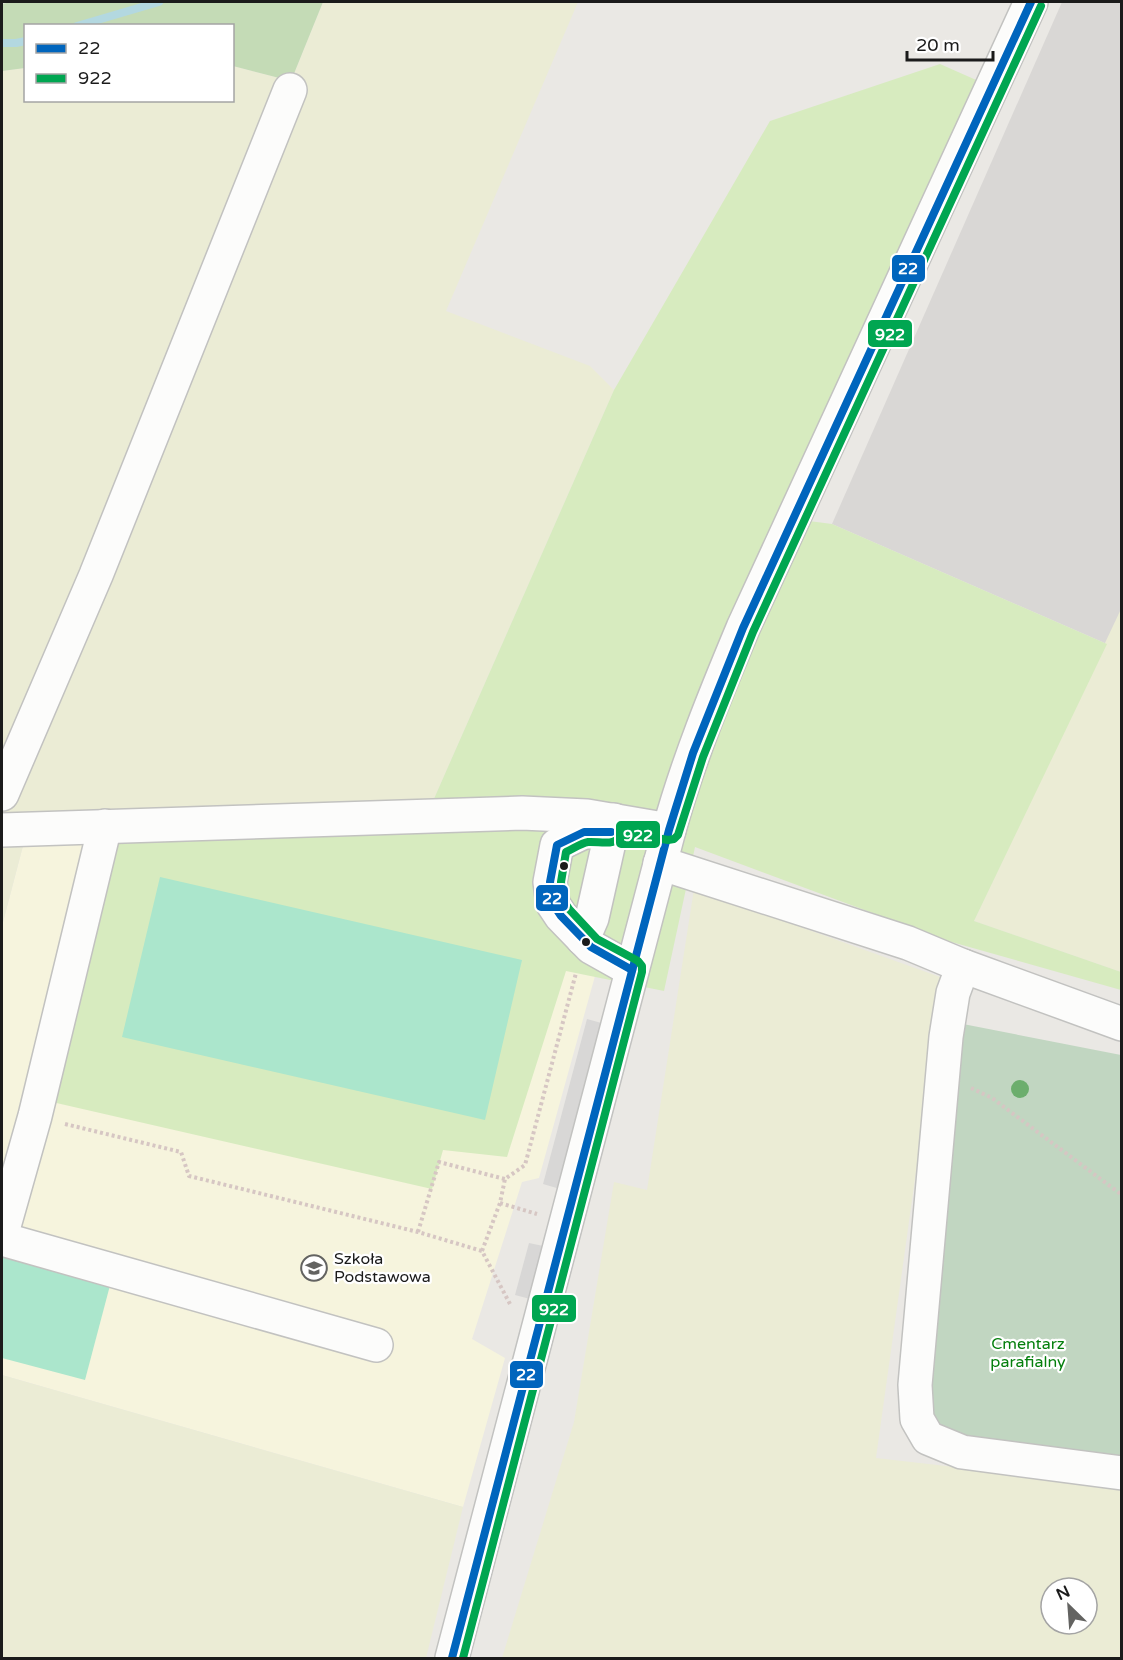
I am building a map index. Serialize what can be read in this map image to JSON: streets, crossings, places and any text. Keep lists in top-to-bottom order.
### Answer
{
  "parks": ["Cmentarz parafialny"],
  "places": {
    "school or university": ["Szkoła Podstawowa"]
  },
  "lines": ["transit line 22", "transit line 922"],
  "legend": ["22", "922"],
  "scale_bar": "20 m",
  "north": "top left"
}
